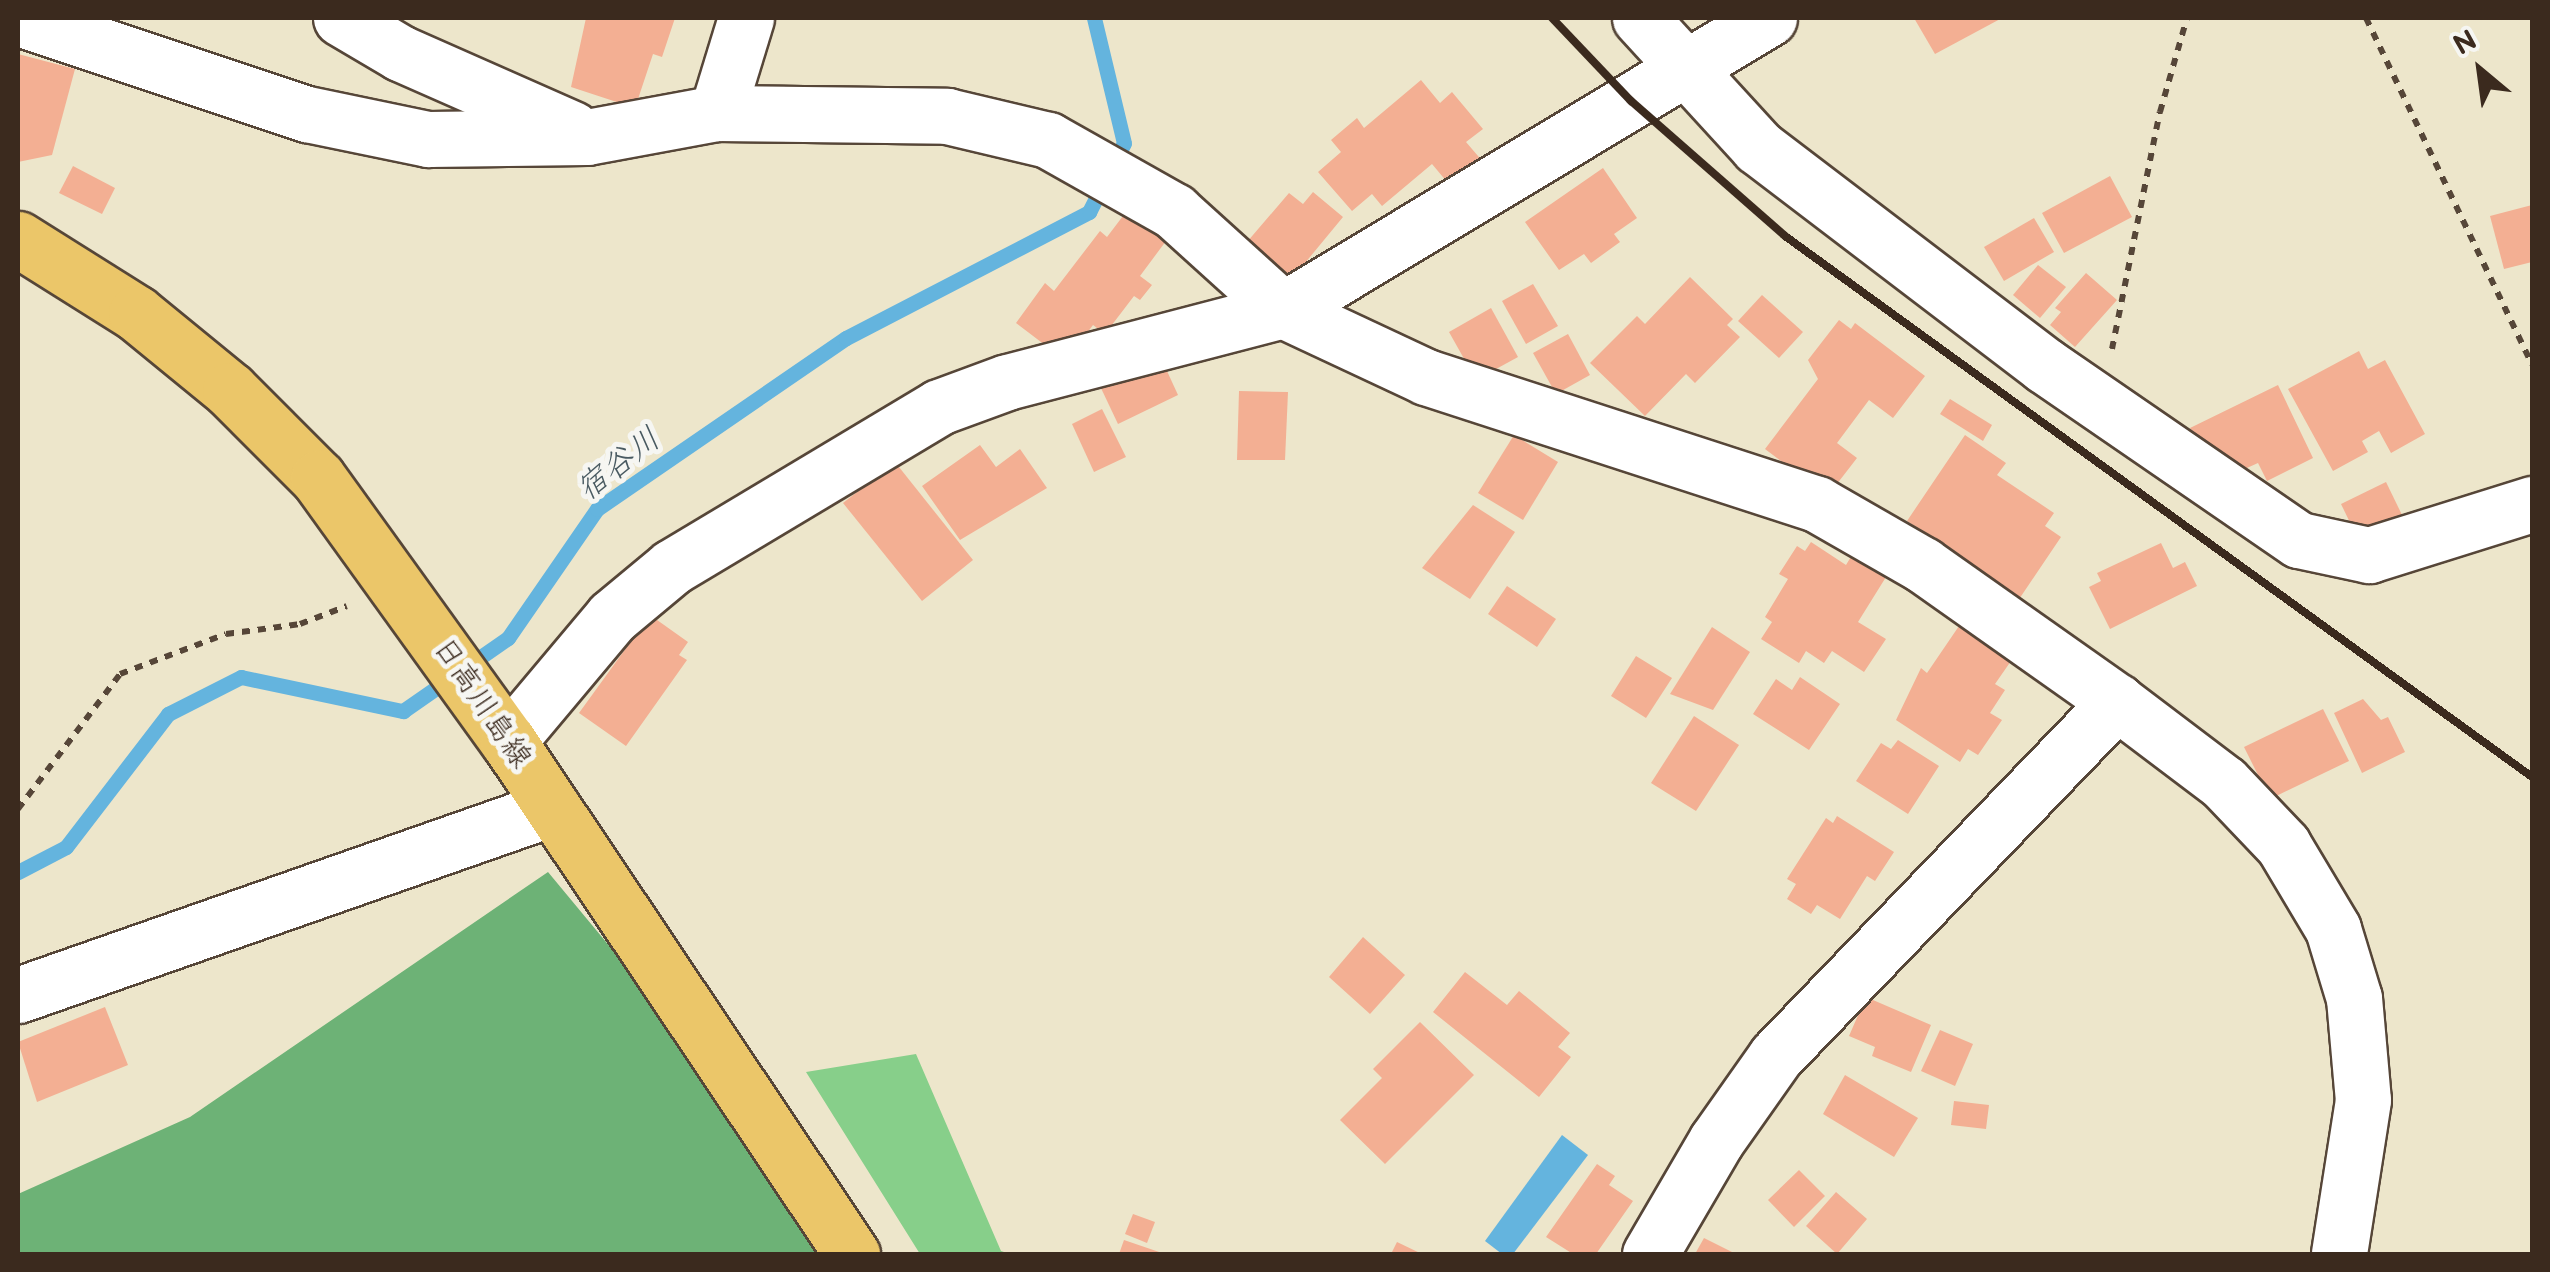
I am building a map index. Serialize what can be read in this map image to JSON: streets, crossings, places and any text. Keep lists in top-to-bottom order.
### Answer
{
  "streets": {
    "main road": ["日高川島線"]
  },
  "water": ["宿谷川"],
  "north": "top left"
}
